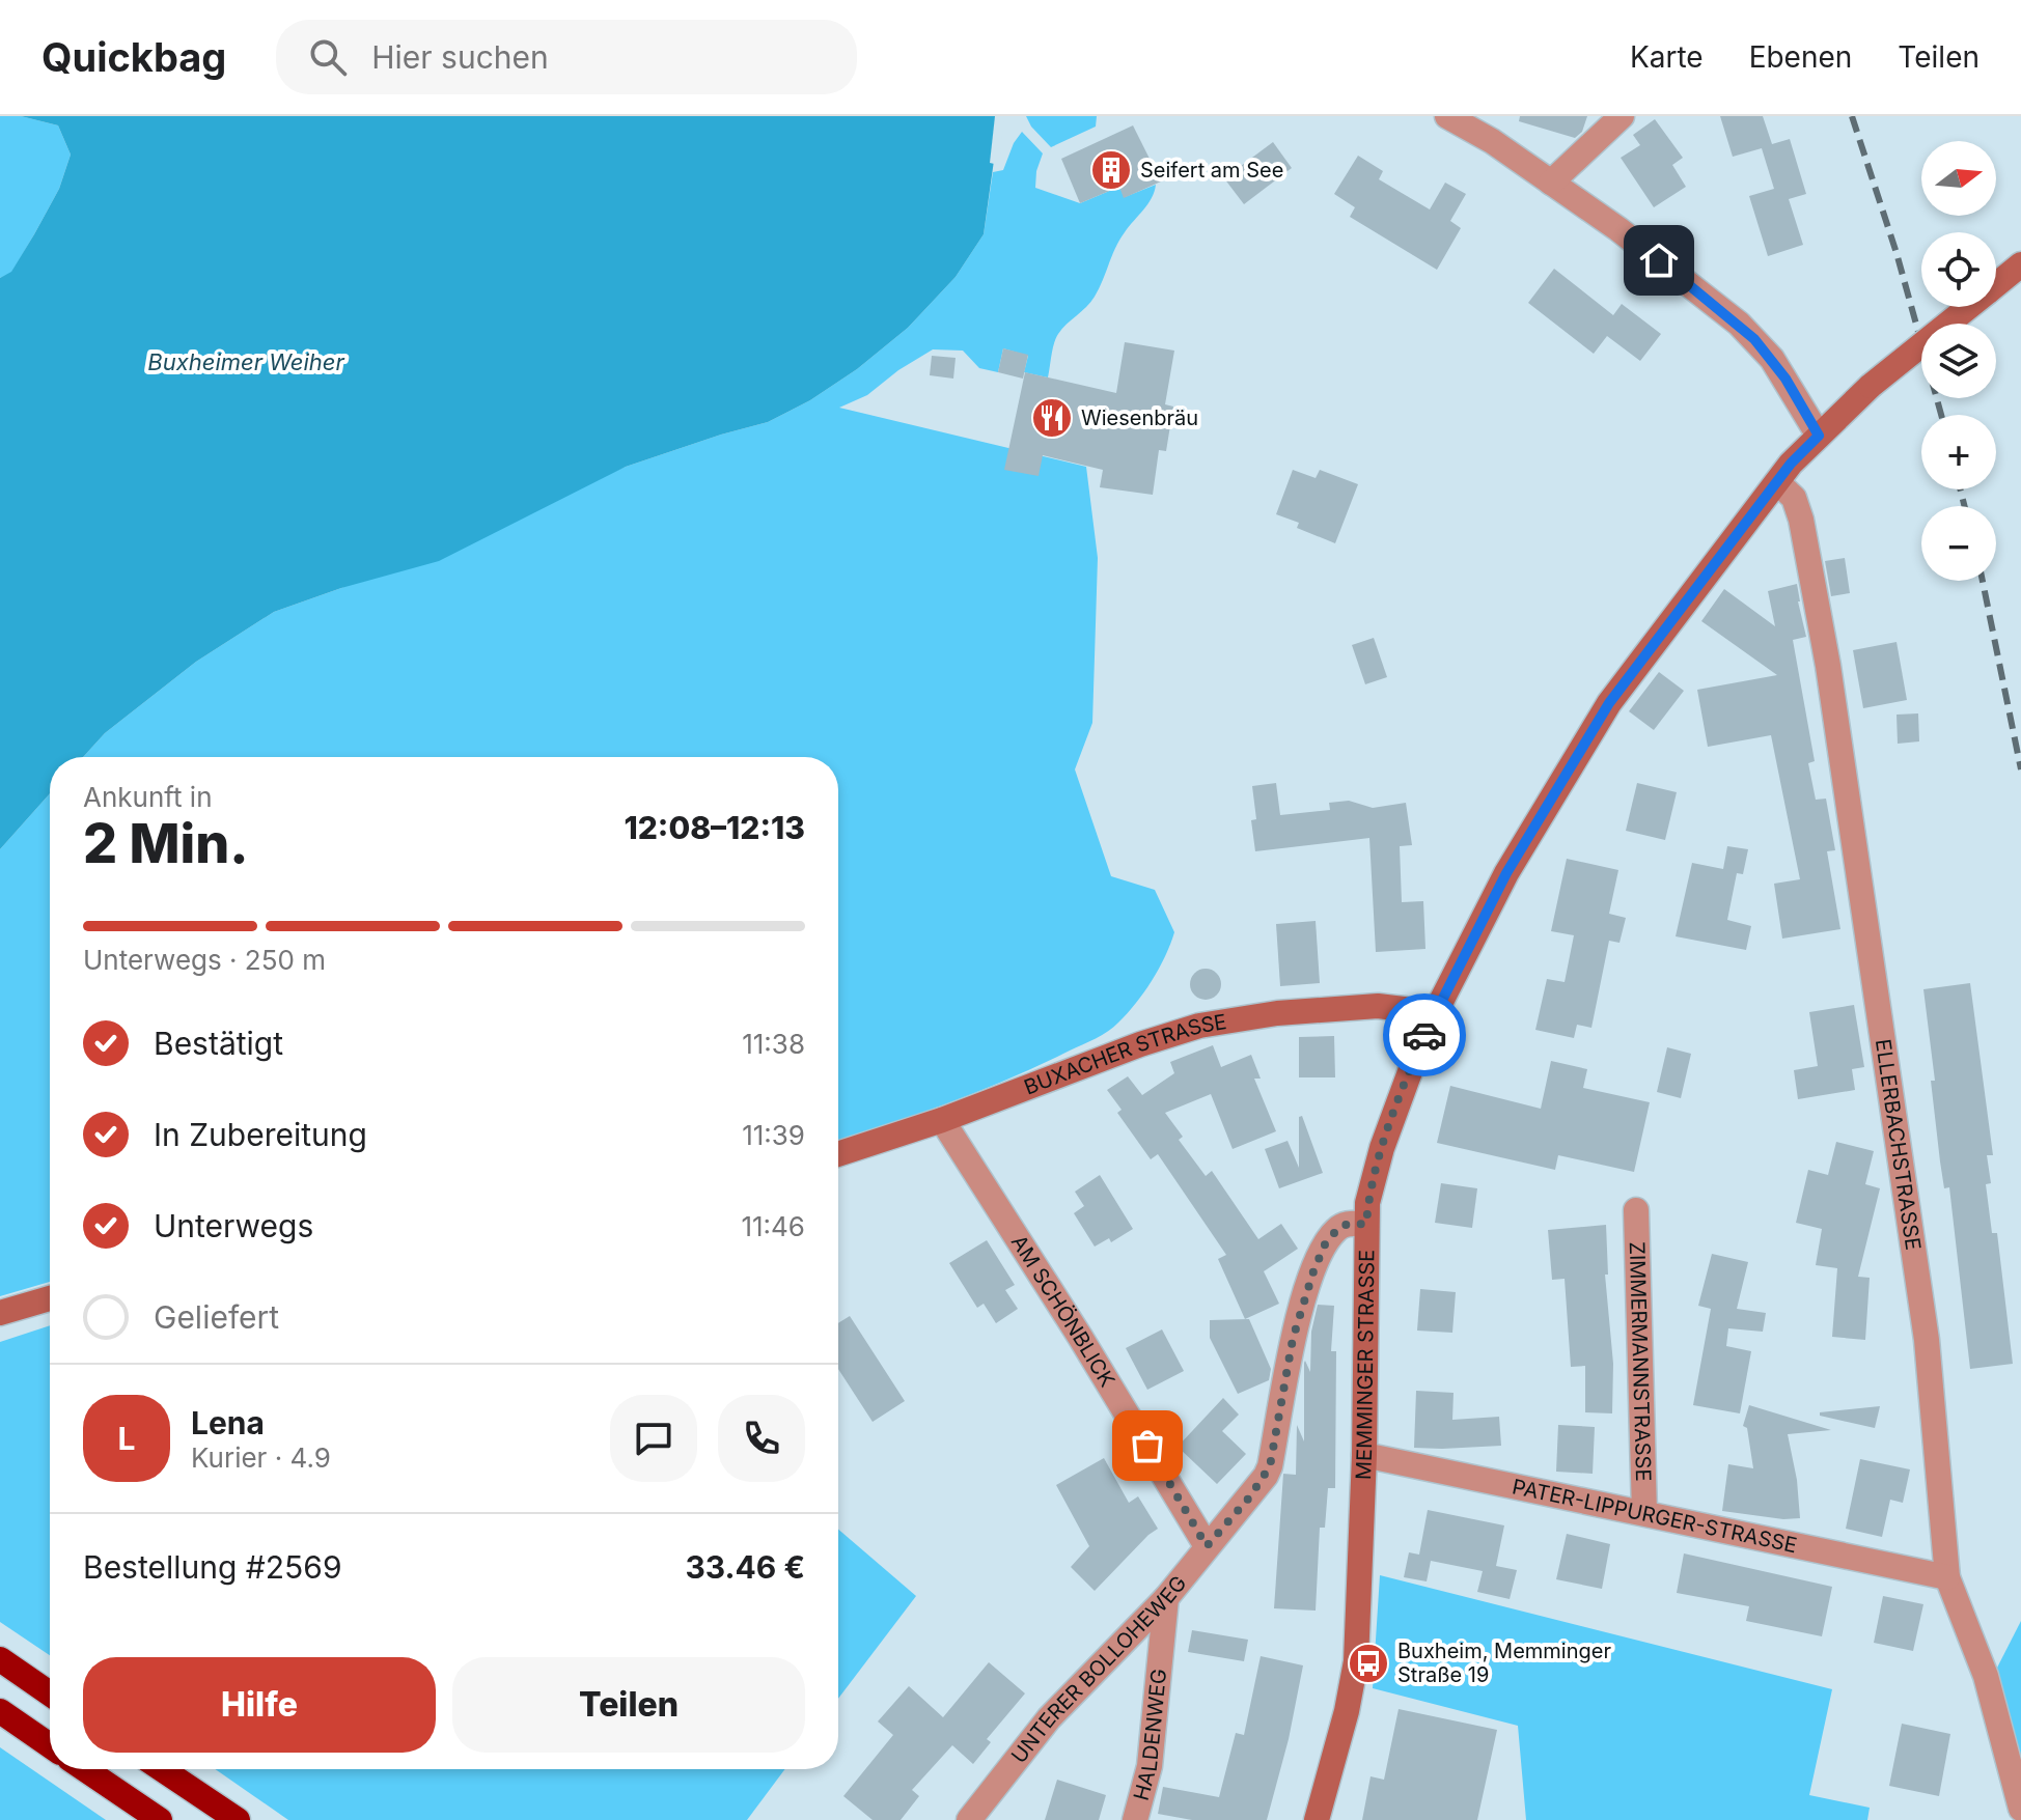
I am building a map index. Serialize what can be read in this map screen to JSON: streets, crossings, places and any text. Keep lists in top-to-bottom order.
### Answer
{
  "streets": {
    "street": [
      "BUXACHER STRASSE",
      "ELLERBACHSTRASSE",
      "AM SCHÖNBLICK",
      "ZIMMERMANNSTRASSE",
      "MEMMINGER STRASSE",
      "PATER-LIPPURGER-STRASSE",
      "UNTERER BOLLOHEWEG",
      "HALDENWEG"
    ]
  },
  "crossings": [
    ["BUXACHER STRASSE", "AM SCHÖNBLICK"],
    ["BUXACHER STRASSE", "MEMMINGER STRASSE"],
    ["ELLERBACHSTRASSE", "MEMMINGER STRASSE"],
    ["ELLERBACHSTRASSE", "PATER-LIPPURGER-STRASSE"],
    ["AM SCHÖNBLICK", "UNTERER BOLLOHEWEG"],
    ["ZIMMERMANNSTRASSE", "PATER-LIPPURGER-STRASSE"],
    ["MEMMINGER STRASSE", "PATER-LIPPURGER-STRASSE"],
    ["MEMMINGER STRASSE", "UNTERER BOLLOHEWEG"],
    ["UNTERER BOLLOHEWEG", "HALDENWEG"]
  ],
  "water": ["Buxheimer Weiher"],
  "places": {
    "building": ["Seifert am See"],
    "restaurant": ["Wiesenbräu"],
    "bus stop": ["Buxheim, Memminger Straße 19"]
  },
  "north": "right",
  "page": {
    "header": "Quickbag",
    "search": "Hier suchen",
    "nav": ["Karte", "Ebenen", "Teilen"],
    "map_buttons": ["+", "−"],
    "heading": ["2 Min.", "Ankunft in", "12:08–12:13"],
    "panel": [
      "Lena",
      "Kurier · 4.9",
      "Bestellung #2569",
      "33.46 €"
    ],
    "bar": "Unterwegs · 250 m",
    "list": [
      ["Bestätigt", "11:38"],
      ["In Zubereitung", "11:39"],
      ["Unterwegs", "11:46"],
      "Geliefert"
    ],
    "round": "L",
    "buttons": ["Hilfe", "Teilen"]
  }
}
